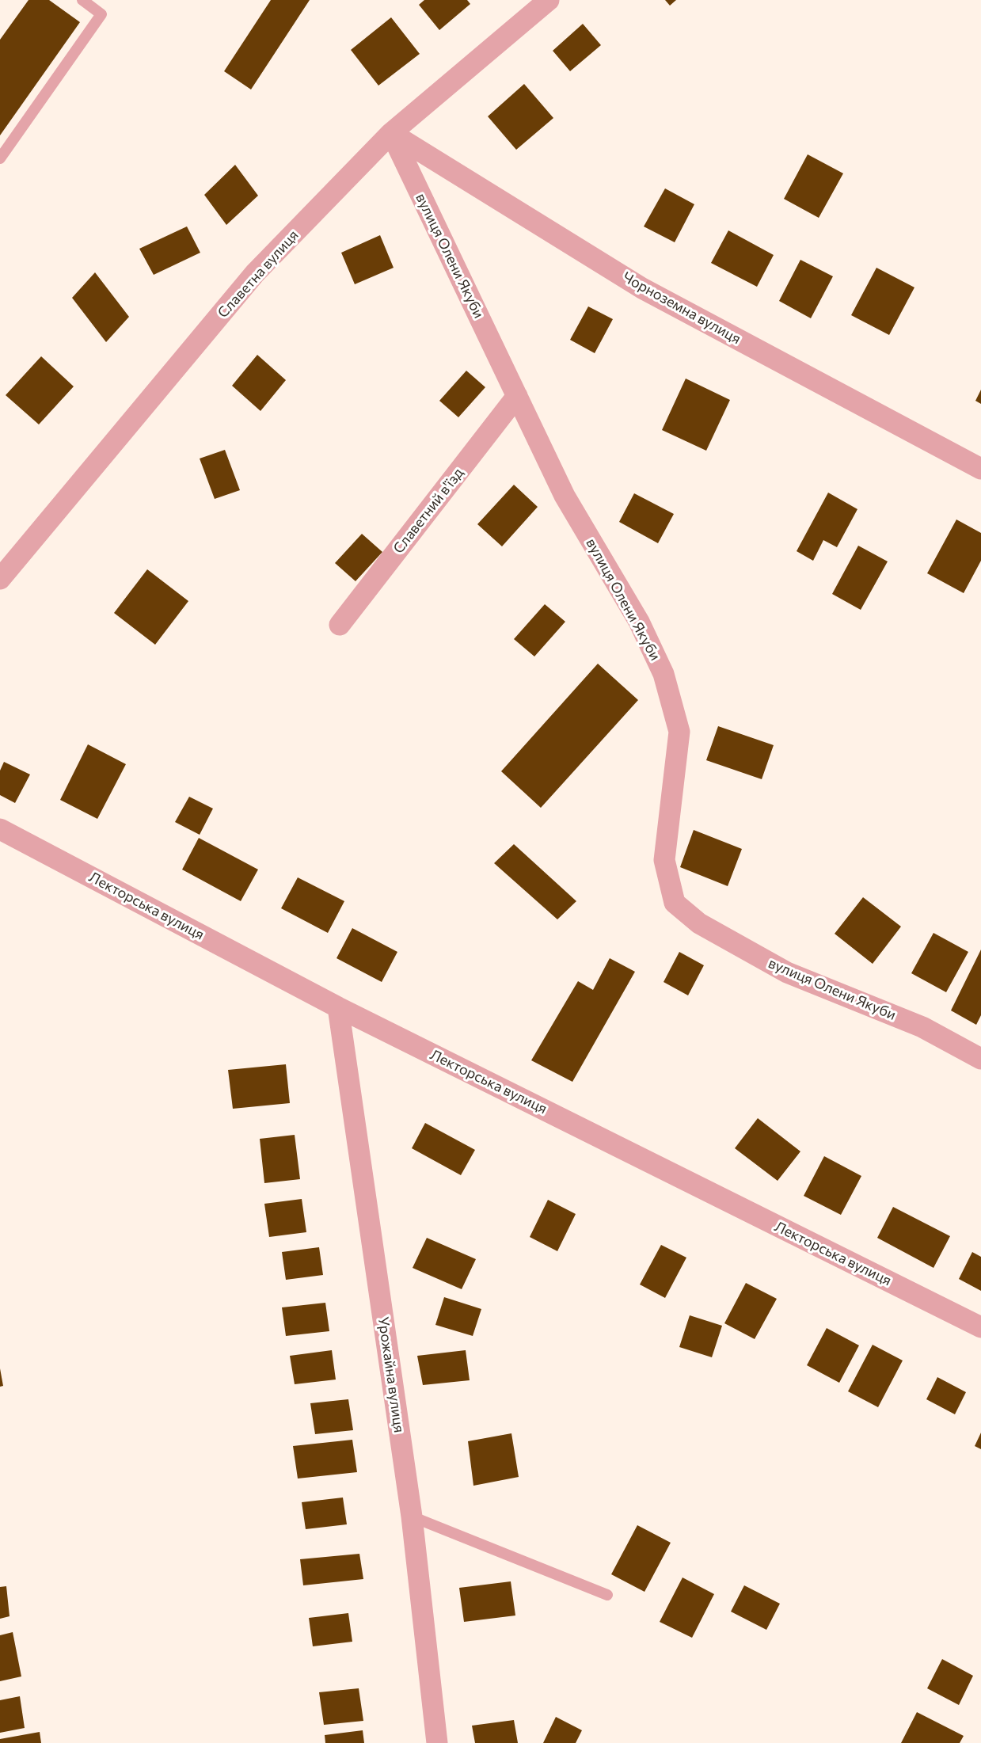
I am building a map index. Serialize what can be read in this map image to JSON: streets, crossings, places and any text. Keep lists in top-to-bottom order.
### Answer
{
  "streets": {
    "street": [
      "вулиця Олени Якуби",
      "Славетна вулиця",
      "Чорноземна вулиця",
      "Славетний в'їзд",
      "Лекторська вулиця",
      "Урожайна вулиця"
    ]
  },
  "crossings": [
    ["вулиця Олени Якуби", "Славетна вулиця"],
    ["вулиця Олени Якуби", "Чорноземна вулиця"],
    ["вулиця Олени Якуби", "Славетний в'їзд"],
    ["Славетна вулиця", "Чорноземна вулиця"],
    ["Лекторська вулиця", "Урожайна вулиця"]
  ]
}
